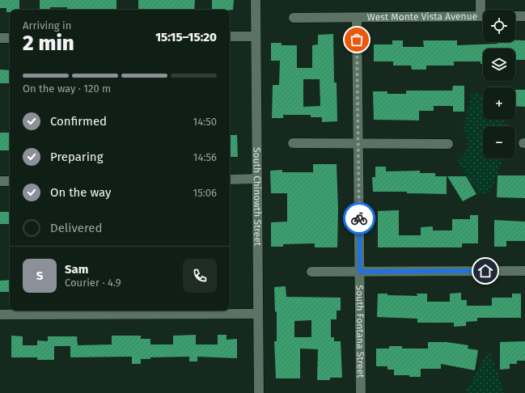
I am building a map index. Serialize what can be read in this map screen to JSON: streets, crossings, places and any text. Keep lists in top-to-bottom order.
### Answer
{
  "streets": {
    "street": ["West Monte Vista Avenue", "South Chinowth Street", "South Fontana Street"]
  },
  "crossings": [
    ["West Monte Vista Avenue", "South Fontana Street"]
  ],
  "page": {
    "map_buttons": ["+", "−"],
    "heading": ["2 min", "Arriving in", "15:15–15:20"],
    "panel": ["Sam", "Courier · 4.9"],
    "bar": "On the way · 120 m",
    "list": [
      ["Confirmed", "14:50"],
      ["Preparing", "14:56"],
      ["On the way", "15:06"],
      "Delivered"
    ],
    "round": "S"
  }
}
